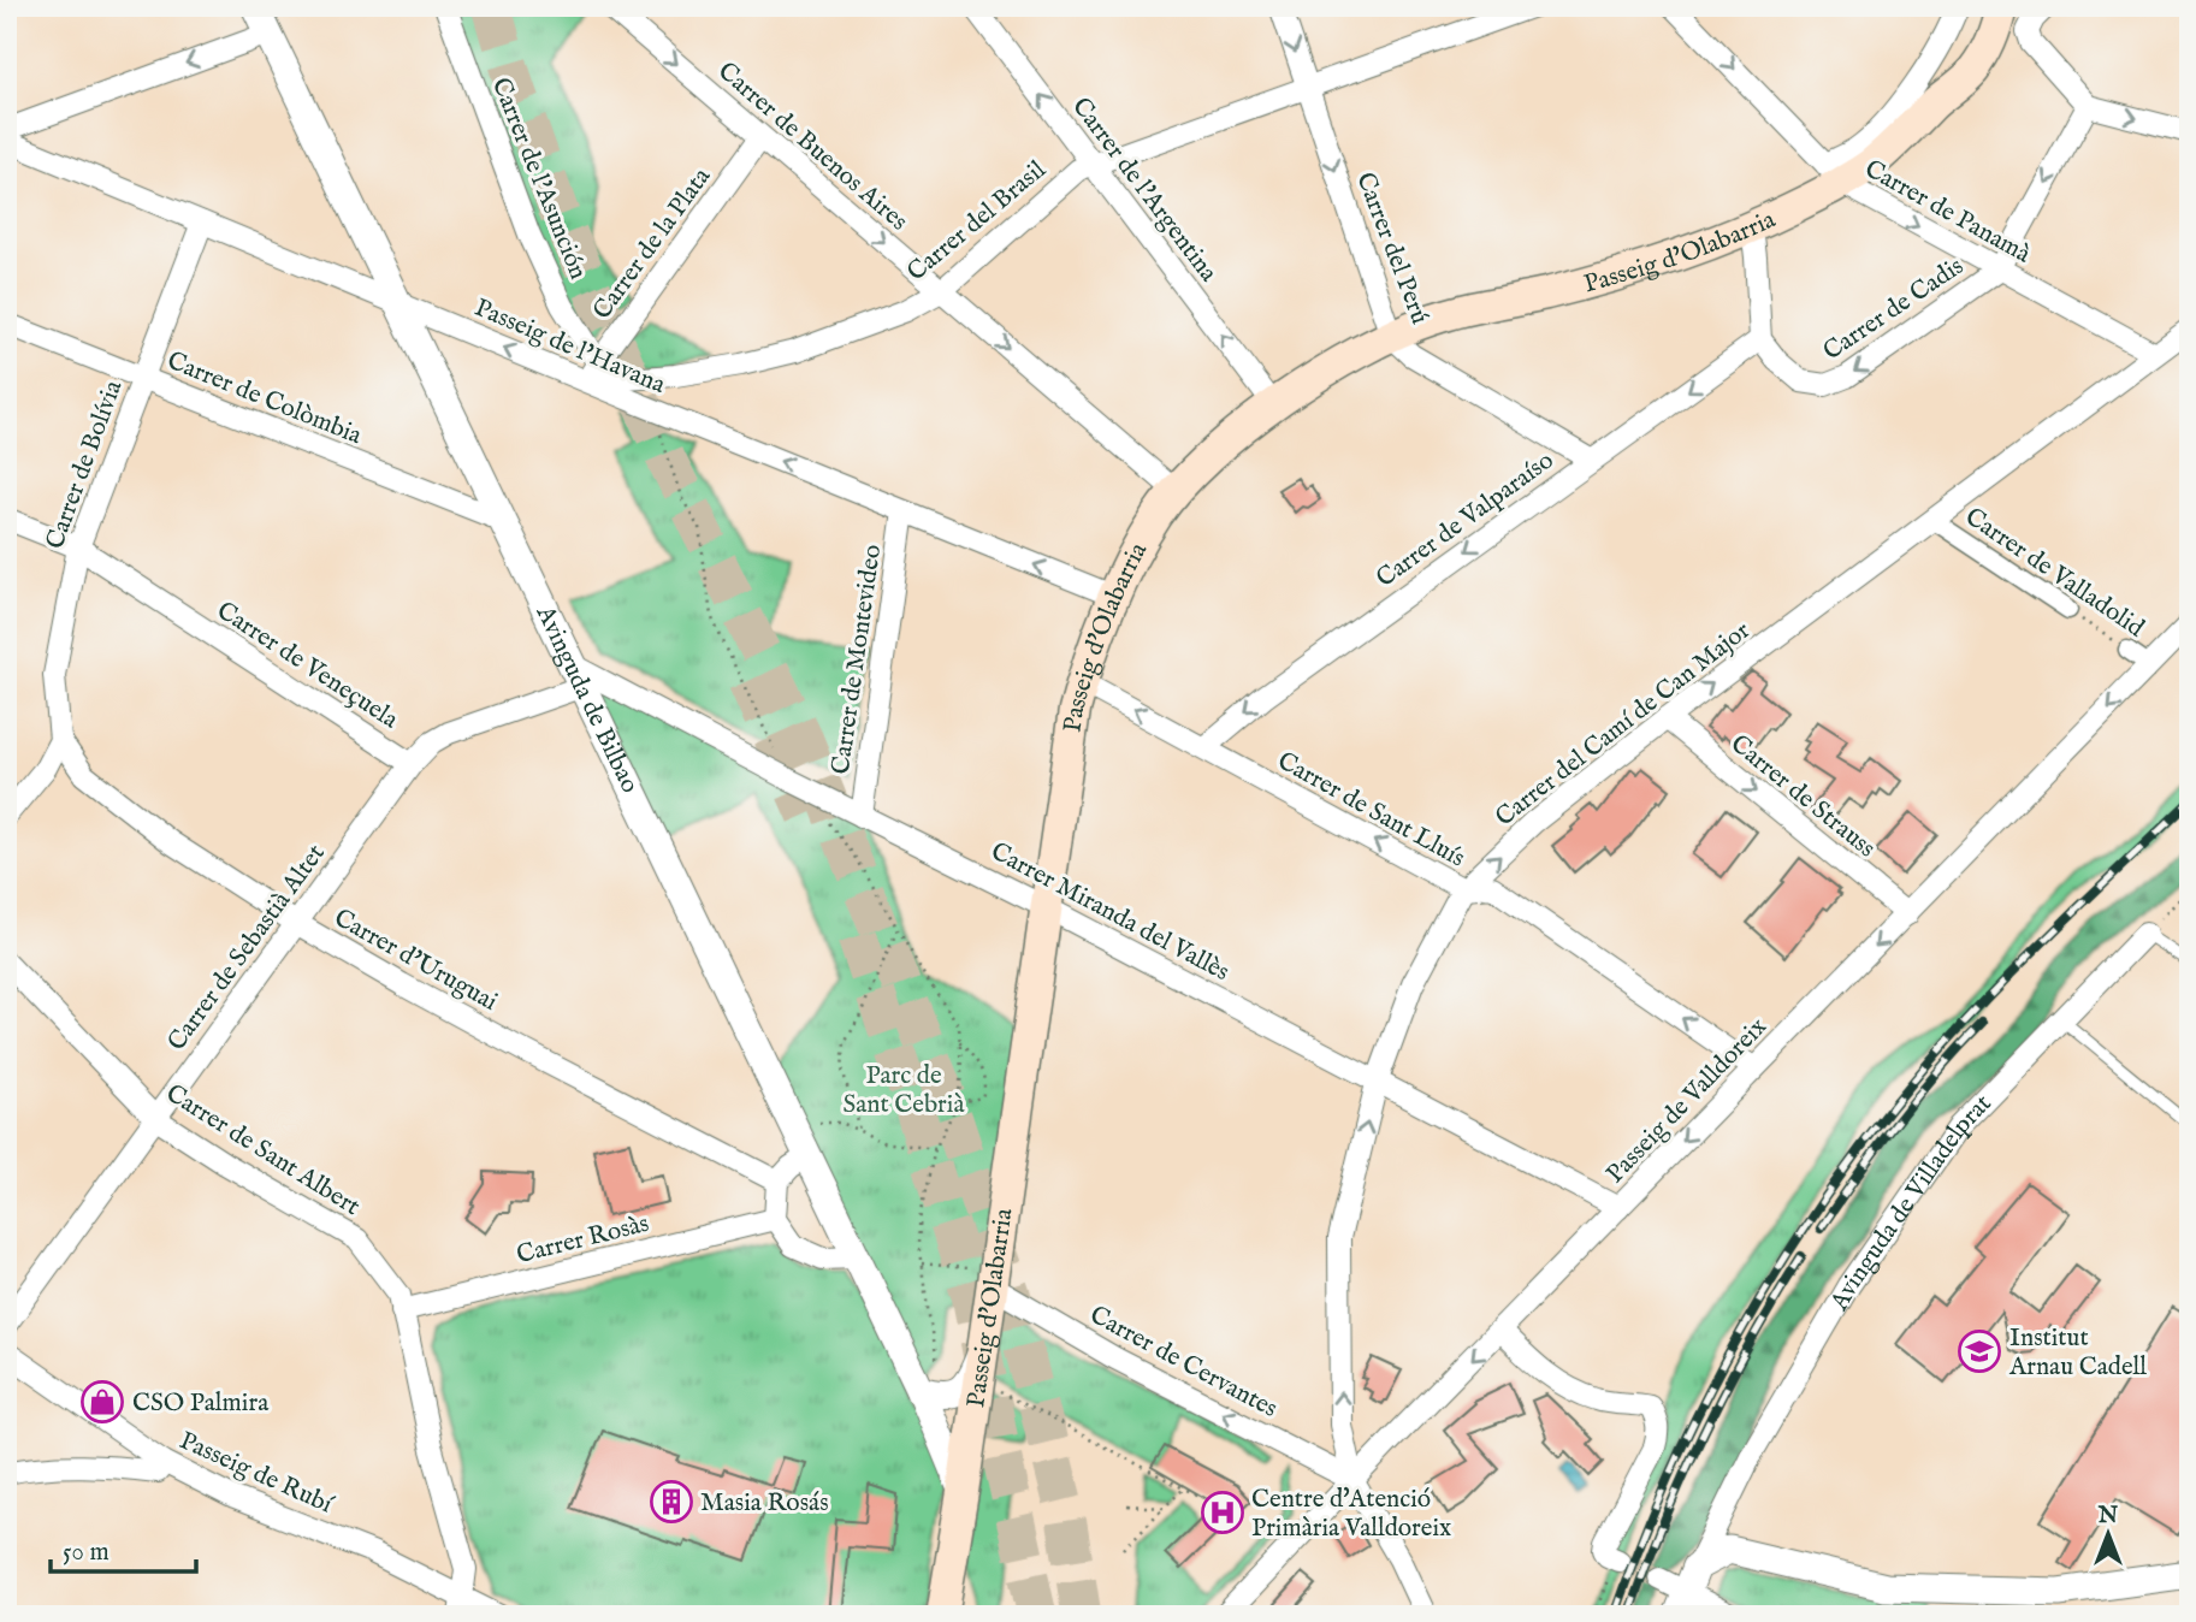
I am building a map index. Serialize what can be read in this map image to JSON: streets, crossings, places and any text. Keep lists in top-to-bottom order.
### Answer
{
  "streets": {
    "main road": ["Passeig d'Olabarria"],
    "street": [
      "Carrer de Buenos Aires",
      "Carrer de l'Asunción",
      "Carrer de l'Argentina",
      "Carrer de Panamà",
      "Carrer del Brasil",
      "Carrer de la Plata",
      "Carrer del Perú",
      "Carrer de Cadis",
      "Passeig de l'Havana",
      "Carrer de Colòmbia",
      "Carrer de Bolívia",
      "Carrer de Valparaíso",
      "Carrer de Valladolid",
      "Carrer de Montevideo",
      "Carrer de Veneçuela",
      "Avinguda de Bilbao",
      "Carrer del Camí de Can Major",
      "Carrer de Strauss",
      "Carrer de Sant Lluís",
      "Carrer Miranda del Vallès",
      "Carrer de Sebastià Altet",
      "Carrer d'Uruguai",
      "Passeig de Valldoreix",
      "Carrer de Sant Albert",
      "Avinguda de Villadelprat",
      "Carrer Rosàs",
      "Carrer de Cervantes",
      "Passeig de Rubí"
    ]
  },
  "crossings": [
    ["Carrer de Buenos Aires", "Carrer del Brasil"],
    ["Carrer de Buenos Aires", "Carrer de la Plata"],
    ["Carrer de Buenos Aires", "Passeig d'Olabarria"],
    ["Carrer de l'Asunción", "Carrer de la Plata"],
    ["Carrer de l'Argentina", "Carrer del Brasil"],
    ["Carrer de l'Argentina", "Passeig d'Olabarria"],
    ["Carrer de Panamà", "Passeig d'Olabarria"],
    ["Carrer de Panamà", "Carrer de Cadis"],
    ["Carrer de Panamà", "Carrer del Camí de Can Major"],
    ["Carrer del Brasil", "Carrer de la Plata"],
    ["Carrer del Brasil", "Carrer del Perú"],
    ["Carrer del Brasil", "Passeig de l'Havana"],
    ["Carrer de la Plata", "Passeig de l'Havana"],
    ["Carrer del Perú", "Passeig d'Olabarria"],
    ["Carrer del Perú", "Carrer de Valparaíso"],
    ["Passeig d'Olabarria", "Passeig de l'Havana"],
    ["Passeig d'Olabarria", "Avinguda de Bilbao"],
    ["Passeig d'Olabarria", "Carrer de Sant Lluís"],
    ["Passeig d'Olabarria", "Carrer Miranda del Vallès"],
    ["Passeig d'Olabarria", "Carrer de Cervantes"],
    ["Carrer de Cadis", "Carrer de Valparaíso"],
    ["Passeig de l'Havana", "Carrer de Bolívia"],
    ["Passeig de l'Havana", "Carrer de Montevideo"],
    ["Passeig de l'Havana", "Avinguda de Bilbao"],
    ["Carrer de Colòmbia", "Carrer de Bolívia"],
    ["Carrer de Colòmbia", "Avinguda de Bilbao"],
    ["Carrer de Bolívia", "Carrer de Veneçuela"],
    ["Carrer de Bolívia", "Carrer d'Uruguai"],
    ["Carrer de Valparaíso", "Carrer de Sant Lluís"],
    ["Carrer de Valladolid", "Carrer del Camí de Can Major"],
    ["Carrer de Valladolid", "Passeig de Valldoreix"],
    ["Carrer de Montevideo", "Carrer Miranda del Vallès"],
    ["Carrer de Veneçuela", "Carrer de Sebastià Altet"],
    ["Avinguda de Bilbao", "Carrer Miranda del Vallès"],
    ["Carrer del Camí de Can Major", "Carrer de Strauss"],
    ["Carrer del Camí de Can Major", "Carrer de Sant Lluís"],
    ["Carrer del Camí de Can Major", "Carrer Miranda del Vallès"],
    ["Carrer del Camí de Can Major", "Passeig de Valldoreix"],
    ["Carrer del Camí de Can Major", "Carrer de Cervantes"],
    ["Carrer de Strauss", "Passeig de Valldoreix"],
    ["Carrer de Sant Lluís", "Passeig de Valldoreix"],
    ["Carrer Miranda del Vallès", "Passeig de Valldoreix"],
    ["Carrer de Sebastià Altet", "Carrer d'Uruguai"],
    ["Carrer de Sebastià Altet", "Carrer de Sant Albert"],
    ["Passeig de Valldoreix", "Carrer de Cervantes"],
    ["Carrer de Sant Albert", "Carrer Rosàs"],
    ["Carrer de Sant Albert", "Passeig de Rubí"]
  ],
  "one_way": [
    "Carrer de Buenos Aires",
    "Carrer de l'Argentina",
    "Carrer de Panamà",
    "Carrer del Perú",
    "Carrer de Cadis",
    "Passeig de l'Havana",
    "Carrer de Valparaíso",
    "Carrer del Camí de Can Major",
    "Carrer de Strauss",
    "Carrer de Sant Lluís",
    "Passeig de Valldoreix",
    "Carrer de Cervantes"
  ],
  "parks": ["Parc de Sant Cebrià"],
  "places": {
    "school or university": ["Institut Arnau Cadell"],
    "shop": ["CSO Palmira"],
    "building": ["Masia Rosás"],
    "hospital": ["Centre d'Atenció Primària Valldoreix"]
  },
  "scale_bar": "50 m",
  "north": "top"
}
